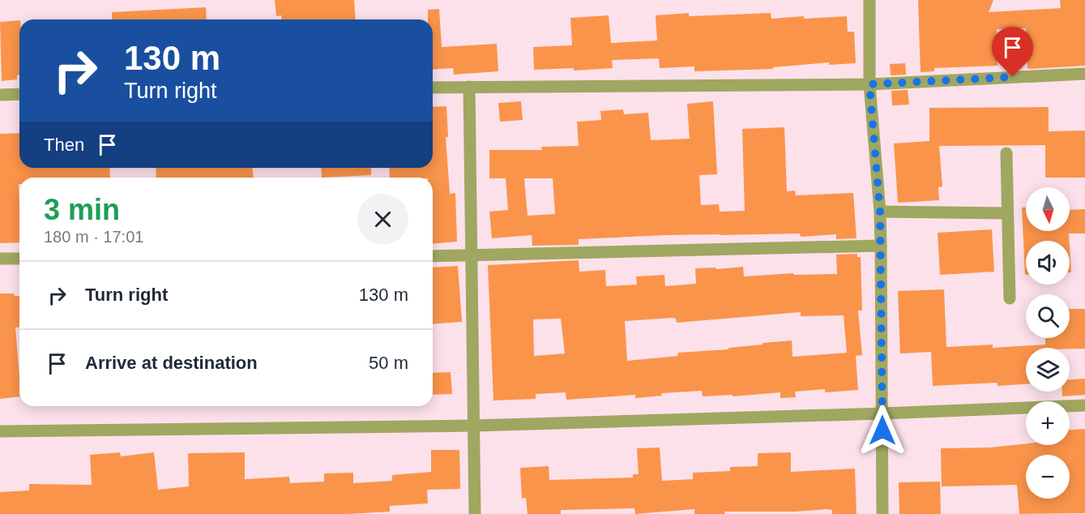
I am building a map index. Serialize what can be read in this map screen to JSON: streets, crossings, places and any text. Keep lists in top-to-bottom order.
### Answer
{
  "north": "bottom",
  "page": {
    "turn": ["130 m", "Turn right"],
    "then": "Then",
    "heading": ["3 min", "180 m · 17:01"],
    "map_buttons": ["+", "−"],
    "list": [
      {
        "name": "Turn right",
        "value": "130 m"
      },
      {
        "name": "Arrive at destination",
        "value": "50 m"
      }
    ]
  }
}
